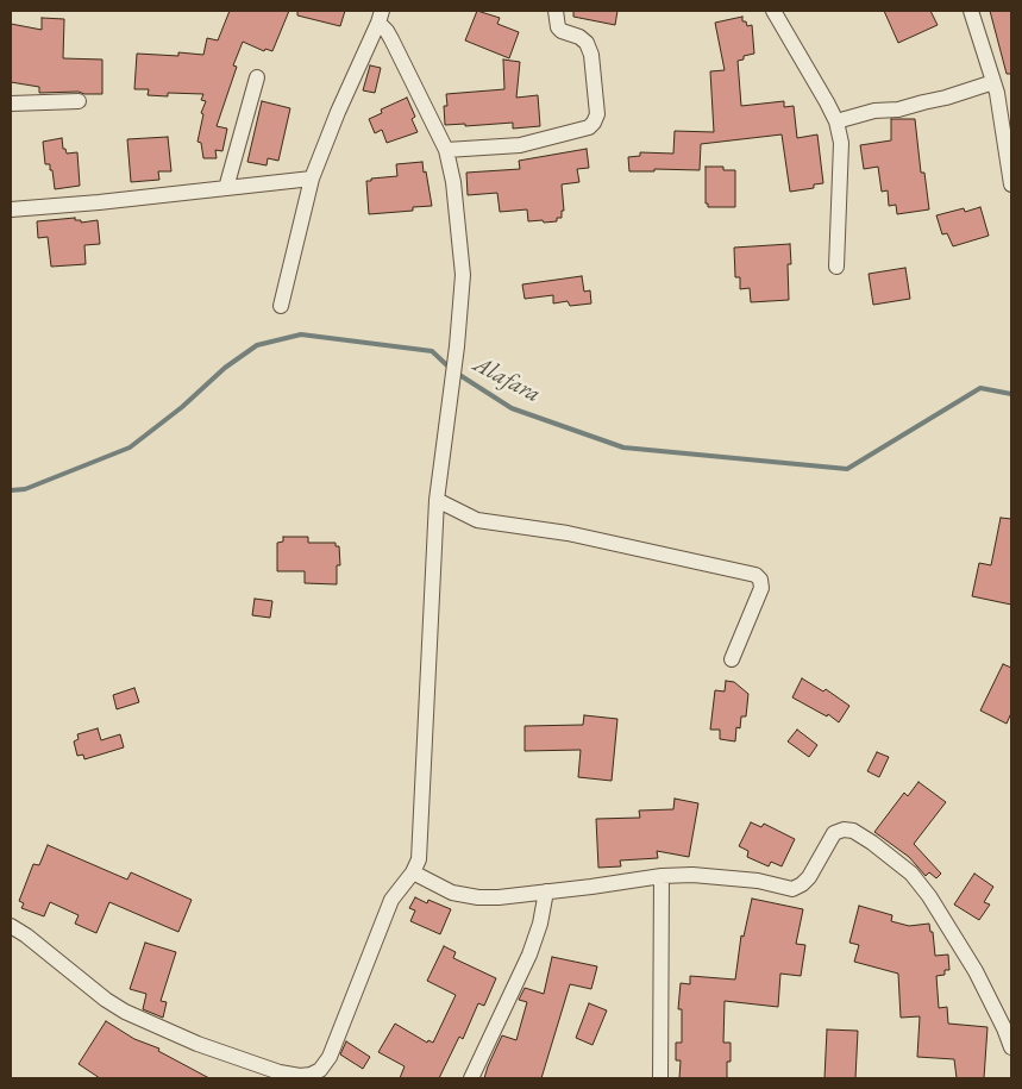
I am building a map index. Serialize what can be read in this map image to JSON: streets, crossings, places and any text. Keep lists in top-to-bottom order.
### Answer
{
  "water": ["Alafara"]
}
